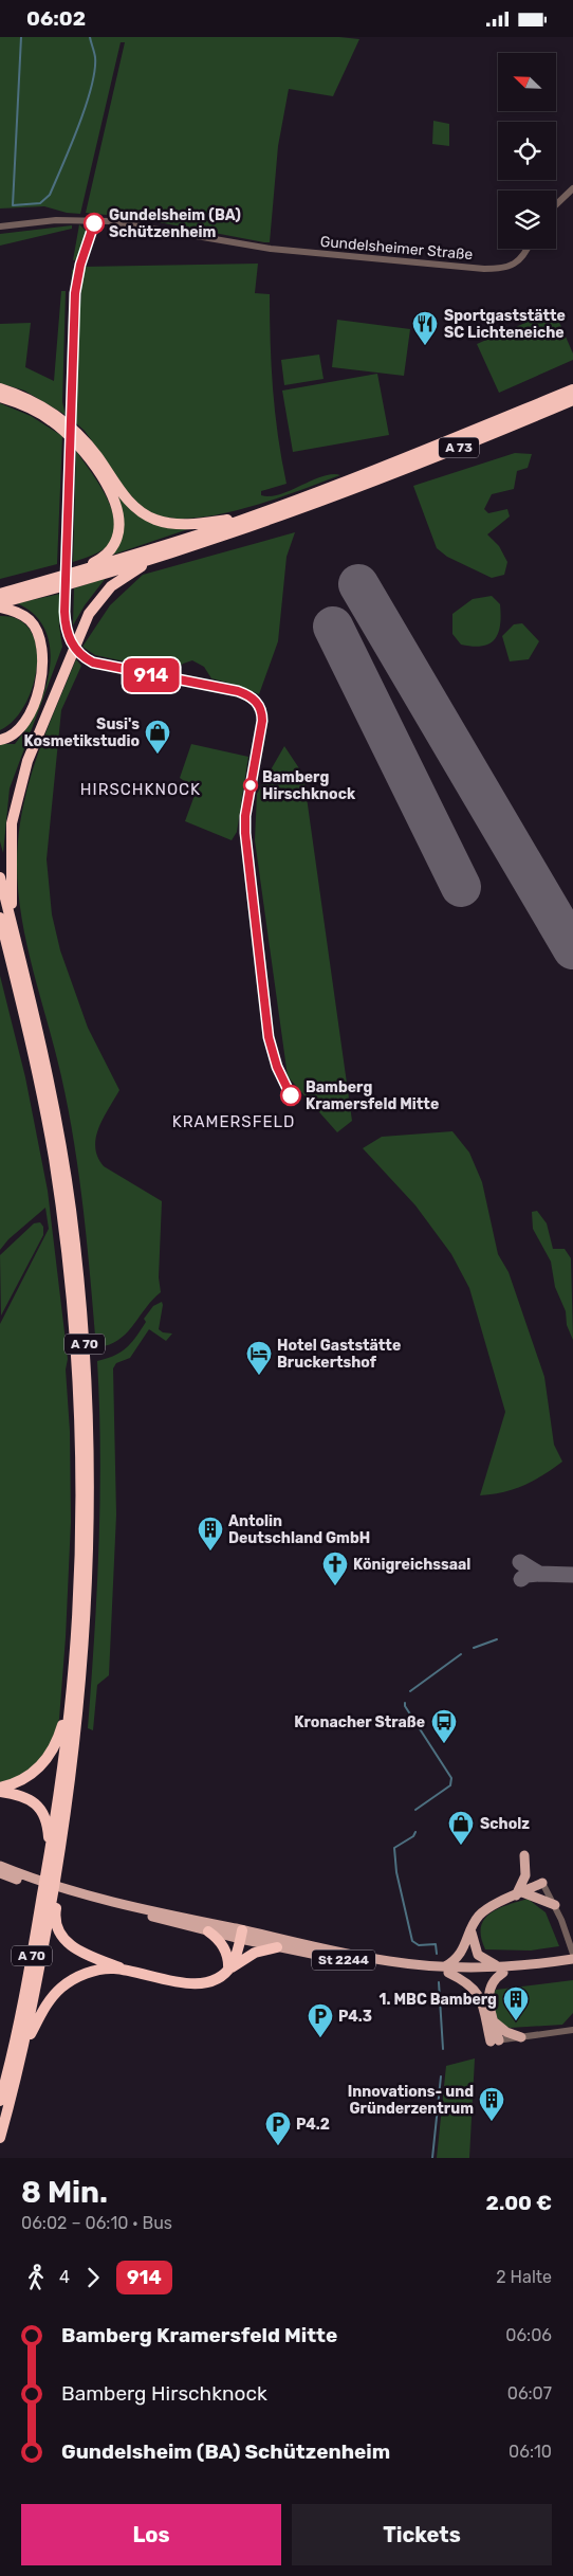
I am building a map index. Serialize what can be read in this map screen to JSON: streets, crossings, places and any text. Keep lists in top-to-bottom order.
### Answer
{
  "streets": {
    "highway": ["A 73", "A 70"],
    "main road": ["St 2244"],
    "street": ["Gundelsheimer Straße"]
  },
  "districts": ["HIRSCHKNOCK", "KRAMERSFELD"],
  "places": {
    "other": ["Gundelsheim (BA) Schützenheim", "Bamberg Hirschknock", "Bamberg Kramersfeld Mitte"],
    "restaurant": ["Sportgaststätte SC Lichteneiche"],
    "shop": ["Susi's Kosmetikstudio", "Scholz"],
    "hotel": ["Hotel Gaststätte Bruckertshof"],
    "building": ["Antolin Deutschland GmbH", "1. MBC Bamberg", "Innovations- und Gründerzentrum"],
    "church": ["Königreichssaal"],
    "bus stop": ["Kronacher Straße"],
    "parking": ["P4.3", "P4.2"]
  },
  "lines": ["bus line 914"],
  "north": "top left",
  "page": {
    "status": "06:02",
    "on_map": "914",
    "heading": ["8 Min.", "06:02 – 06:10 · Bus", "2.00 €"],
    "legs": ["4", "914", "2 Halte"],
    "list": [
      {
        "name": "Bamberg Kramersfeld Mitte",
        "value": "06:06"
      },
      {
        "name": "Bamberg Hirschknock",
        "value": "06:07"
      },
      {
        "name": "Gundelsheim (BA) Schützenheim",
        "value": "06:10"
      }
    ],
    "buttons": ["Los", "Tickets"]
  }
}
